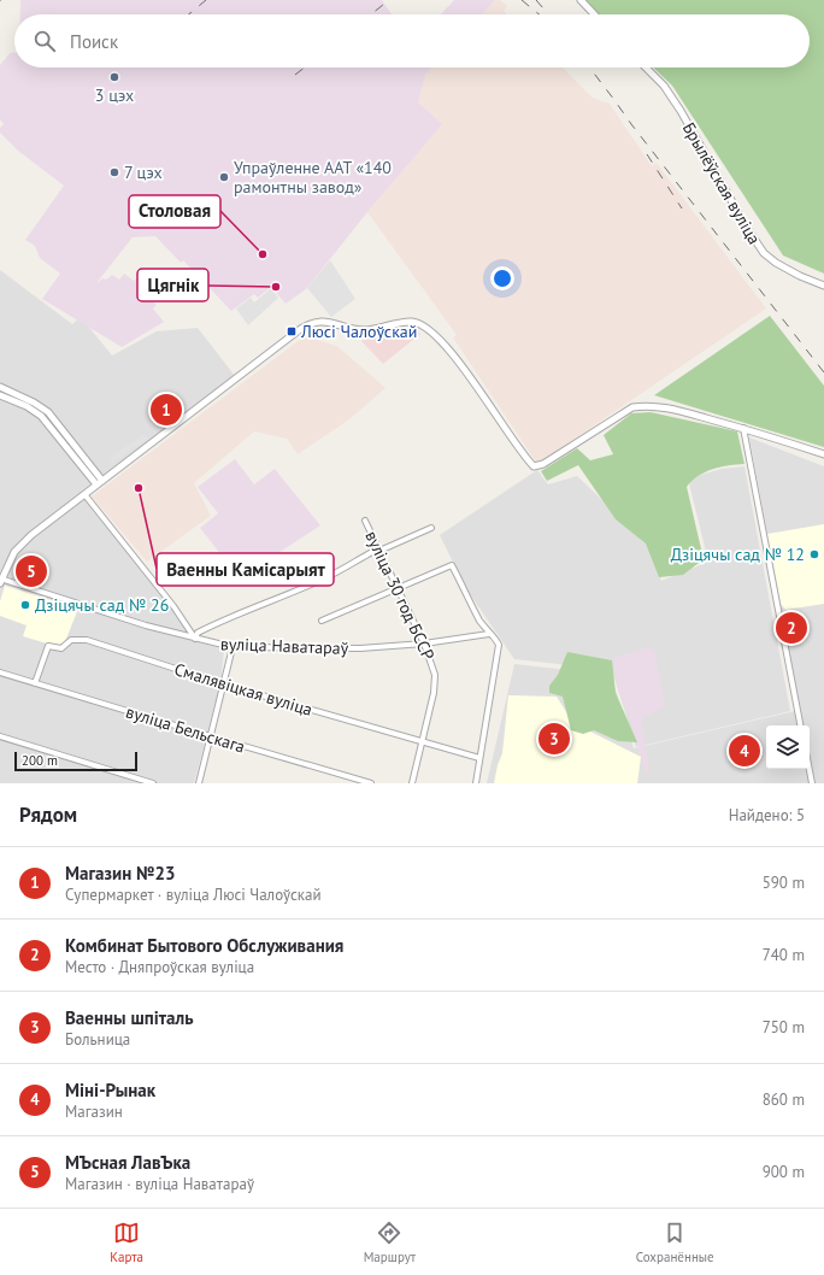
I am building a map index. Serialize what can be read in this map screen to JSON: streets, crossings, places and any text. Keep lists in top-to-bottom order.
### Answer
{
  "streets": {
    "street": [
      "Брылёўская вуліца",
      "вуліца 30 год БССР",
      "вуліца Наватараў",
      "Смалявіцкая вуліца",
      "вуліца Бельскага"
    ]
  },
  "crossings": [
    ["вуліца 30 год БССР", "вуліца Наватараў"],
    ["вуліца 30 год БССР", "Смалявіцкая вуліца"],
    ["Смалявіцкая вуліца", "вуліца Бельскага"]
  ],
  "places": {
    "other": [
      "3 цэх",
      "7 цэх",
      "Упраўленне ААТ «140 рамонтны завод»",
      "Столовая",
      "Цягнік",
      "Ваенны Камісарыят",
      "Дзіцячы сад № 12",
      "Дзіцячы сад № 26"
    ],
    "transit": ["Люсі Чалоўскай"]
  },
  "scale_bar": "200 m",
  "page": {
    "search": "Поиск",
    "pins": [
      "1",
      "5",
      "2",
      "3",
      "4"
    ],
    "scale": "200 m",
    "heading": ["Рядом", "Найдено: 5"],
    "list": [
      {
        "mark": "1",
        "name": "Магазин №23",
        "note": "Супермаркет · вуліца Люсі Чалоўскай",
        "value": "590 m"
      },
      {
        "mark": "2",
        "name": "Комбинат Бытового Обслуживания",
        "note": "Место · Дняпроўская вуліца",
        "value": "740 m"
      },
      {
        "mark": "3",
        "name": "Ваенны шпіталь",
        "note": "Больница",
        "value": "750 m"
      },
      {
        "mark": "4",
        "name": "Міні-Рынак",
        "note": "Магазин",
        "value": "860 m"
      },
      {
        "mark": "5",
        "name": "МЪсная ЛавЪка",
        "note": "Магазин · вуліца Наватараў",
        "value": "900 m"
      }
    ],
    "nav": ["Карта", "Маршрут", "Сохранённые"]
  }
}
